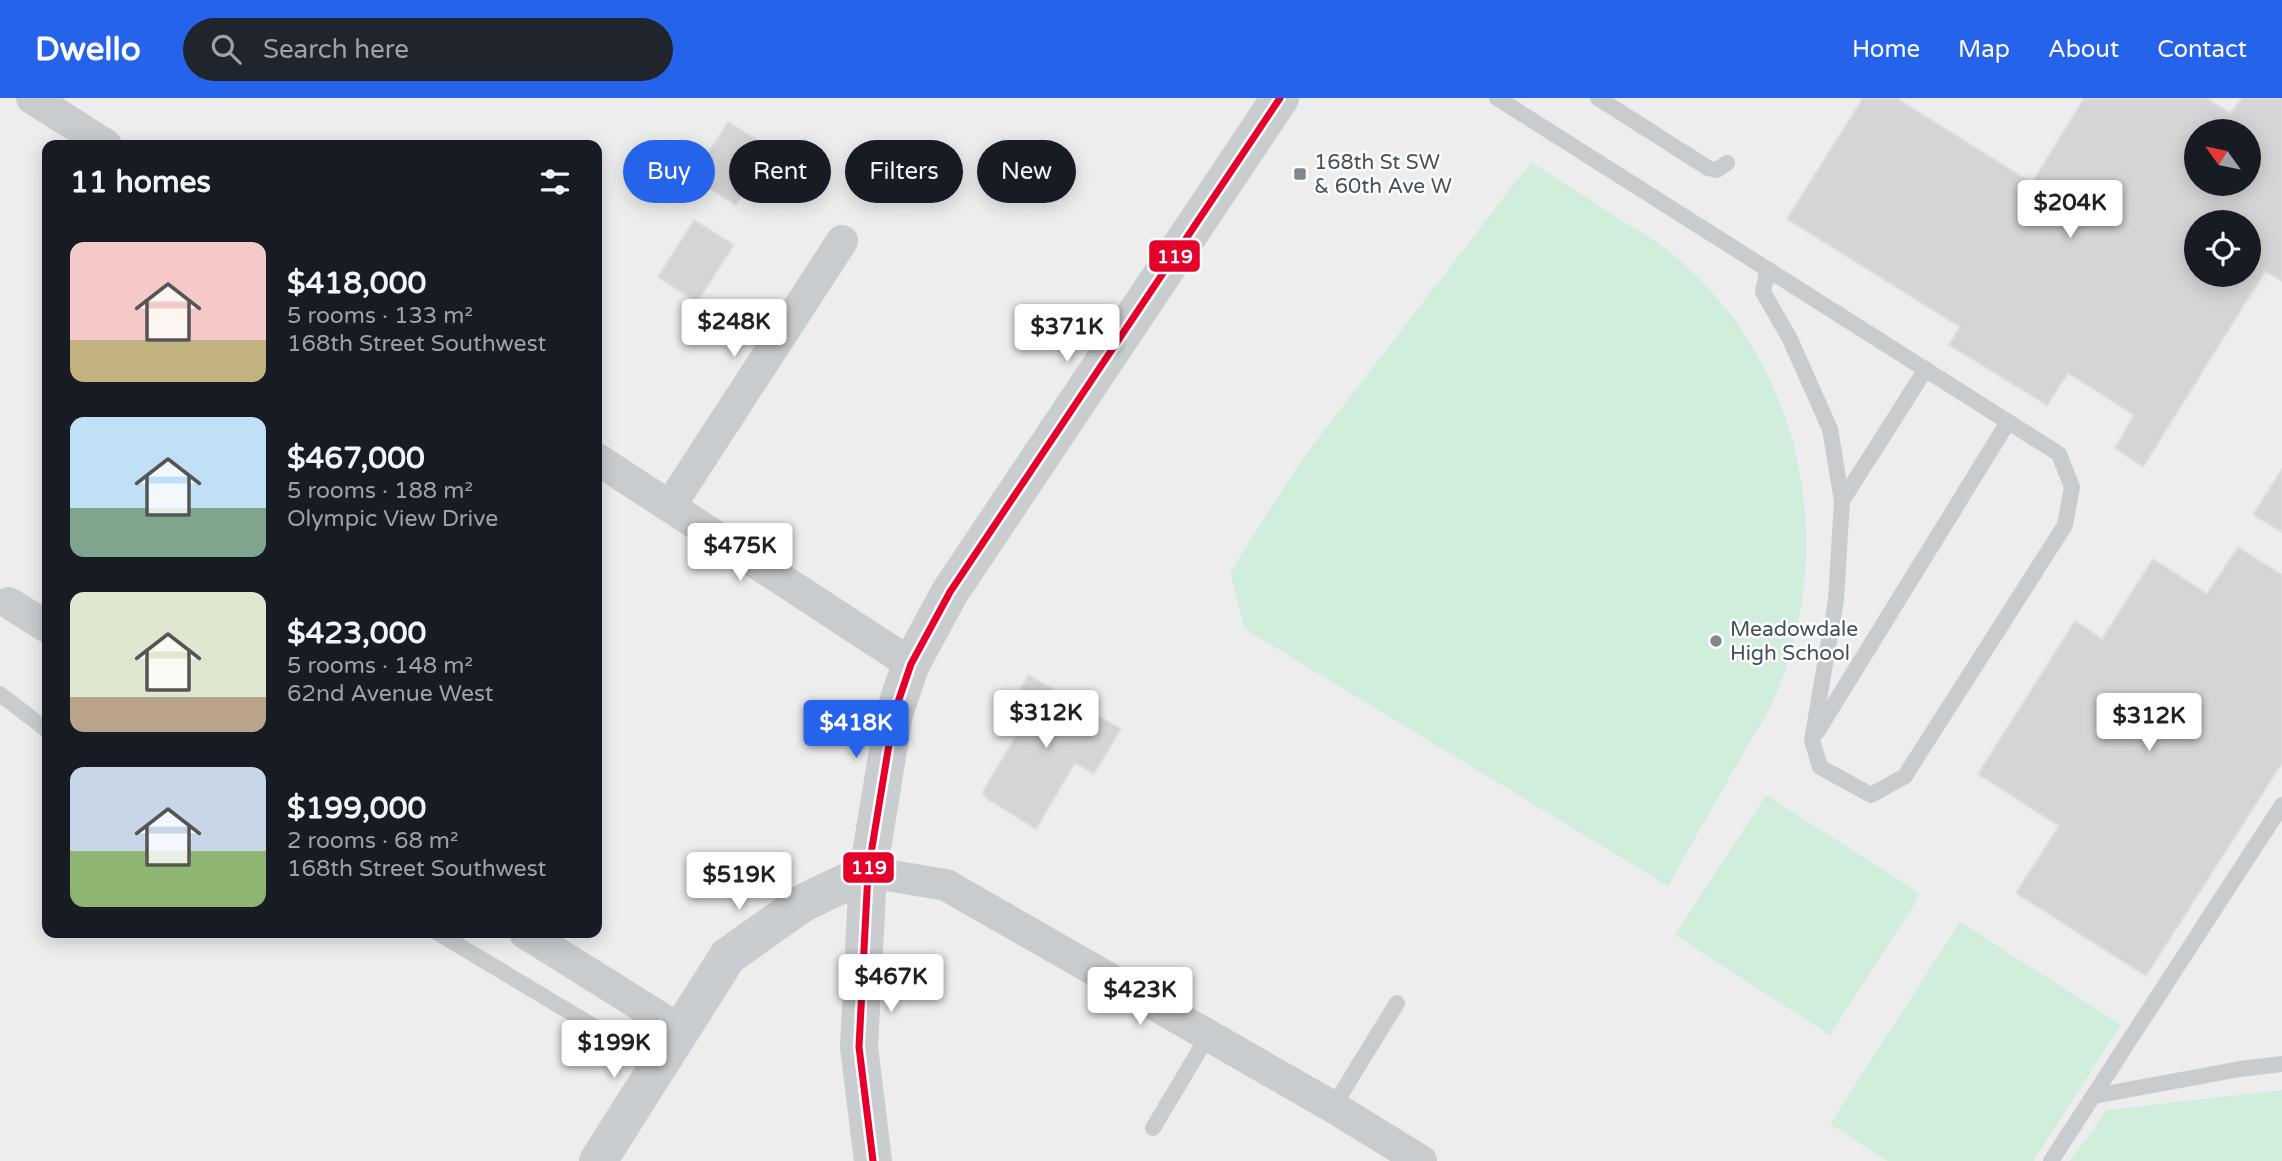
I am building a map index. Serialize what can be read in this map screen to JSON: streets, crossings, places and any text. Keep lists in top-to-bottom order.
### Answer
{
  "places": {
    "transit": ["168th St SW & 60th Ave W"],
    "other": ["Meadowdale High School"]
  },
  "lines": ["transit line 119"],
  "north": "top left",
  "page": {
    "header": "Dwello",
    "search": "Search here",
    "nav": [
      "Home",
      "Map",
      "About",
      "Contact"
    ],
    "chip": [
      "Buy",
      "Rent",
      "Filters",
      "New"
    ],
    "heading": "11 homes",
    "price": [
      "$204K",
      "$248K",
      "$371K",
      "$475K",
      "$312K",
      "$312K",
      "$418K",
      "$519K",
      "$467K",
      "$423K",
      "$199K"
    ],
    "list": [
      {
        "name": "$418,000",
        "note": "5 rooms · 133 m² · 168th Street Southwest"
      },
      {
        "name": "$467,000",
        "note": "5 rooms · 188 m² · Olympic View Drive"
      },
      {
        "name": "$423,000",
        "note": "5 rooms · 148 m² · 62nd Avenue West"
      },
      {
        "name": "$199,000",
        "note": "2 rooms · 68 m² · 168th Street Southwest"
      }
    ]
  }
}
